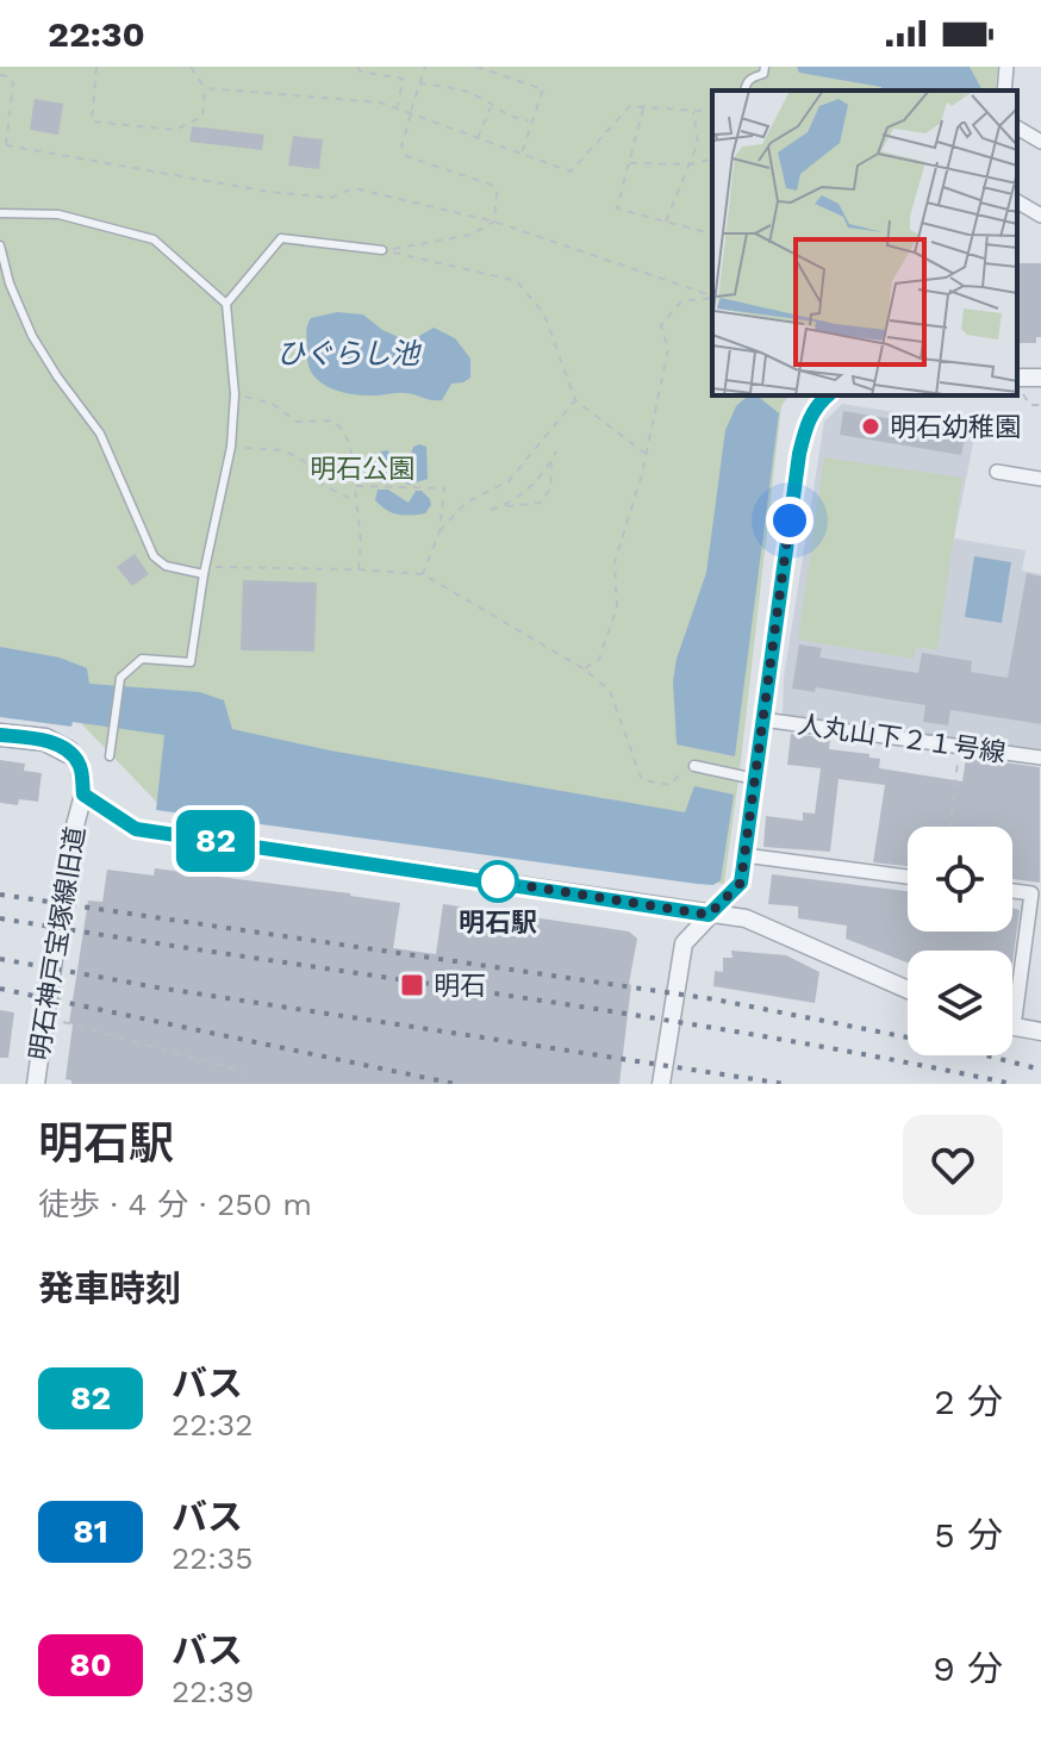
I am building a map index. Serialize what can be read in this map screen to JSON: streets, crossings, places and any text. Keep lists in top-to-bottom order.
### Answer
{
  "streets": {
    "street": ["人丸山下２１号線", "明石神戸宝塚線旧道"]
  },
  "water": ["ひぐらし池"],
  "parks": ["明石公園"],
  "places": {
    "other": ["明石幼稚園", "明石駅"],
    "transit": ["明石"]
  },
  "lines": ["bus line 82"],
  "page": {
    "status": "22:30",
    "on_map": "82",
    "heading": [
      ["明石駅", "徒歩 · 4 分 · 250 m"],
      "発車時刻"
    ],
    "list": [
      {
        "mark": "82",
        "name": "バス",
        "note": "22:32",
        "value": "2 分"
      },
      {
        "mark": "81",
        "name": "バス",
        "note": "22:35",
        "value": "5 分"
      },
      {
        "mark": "80",
        "name": "バス",
        "note": "22:39",
        "value": "9 分"
      }
    ]
  }
}
